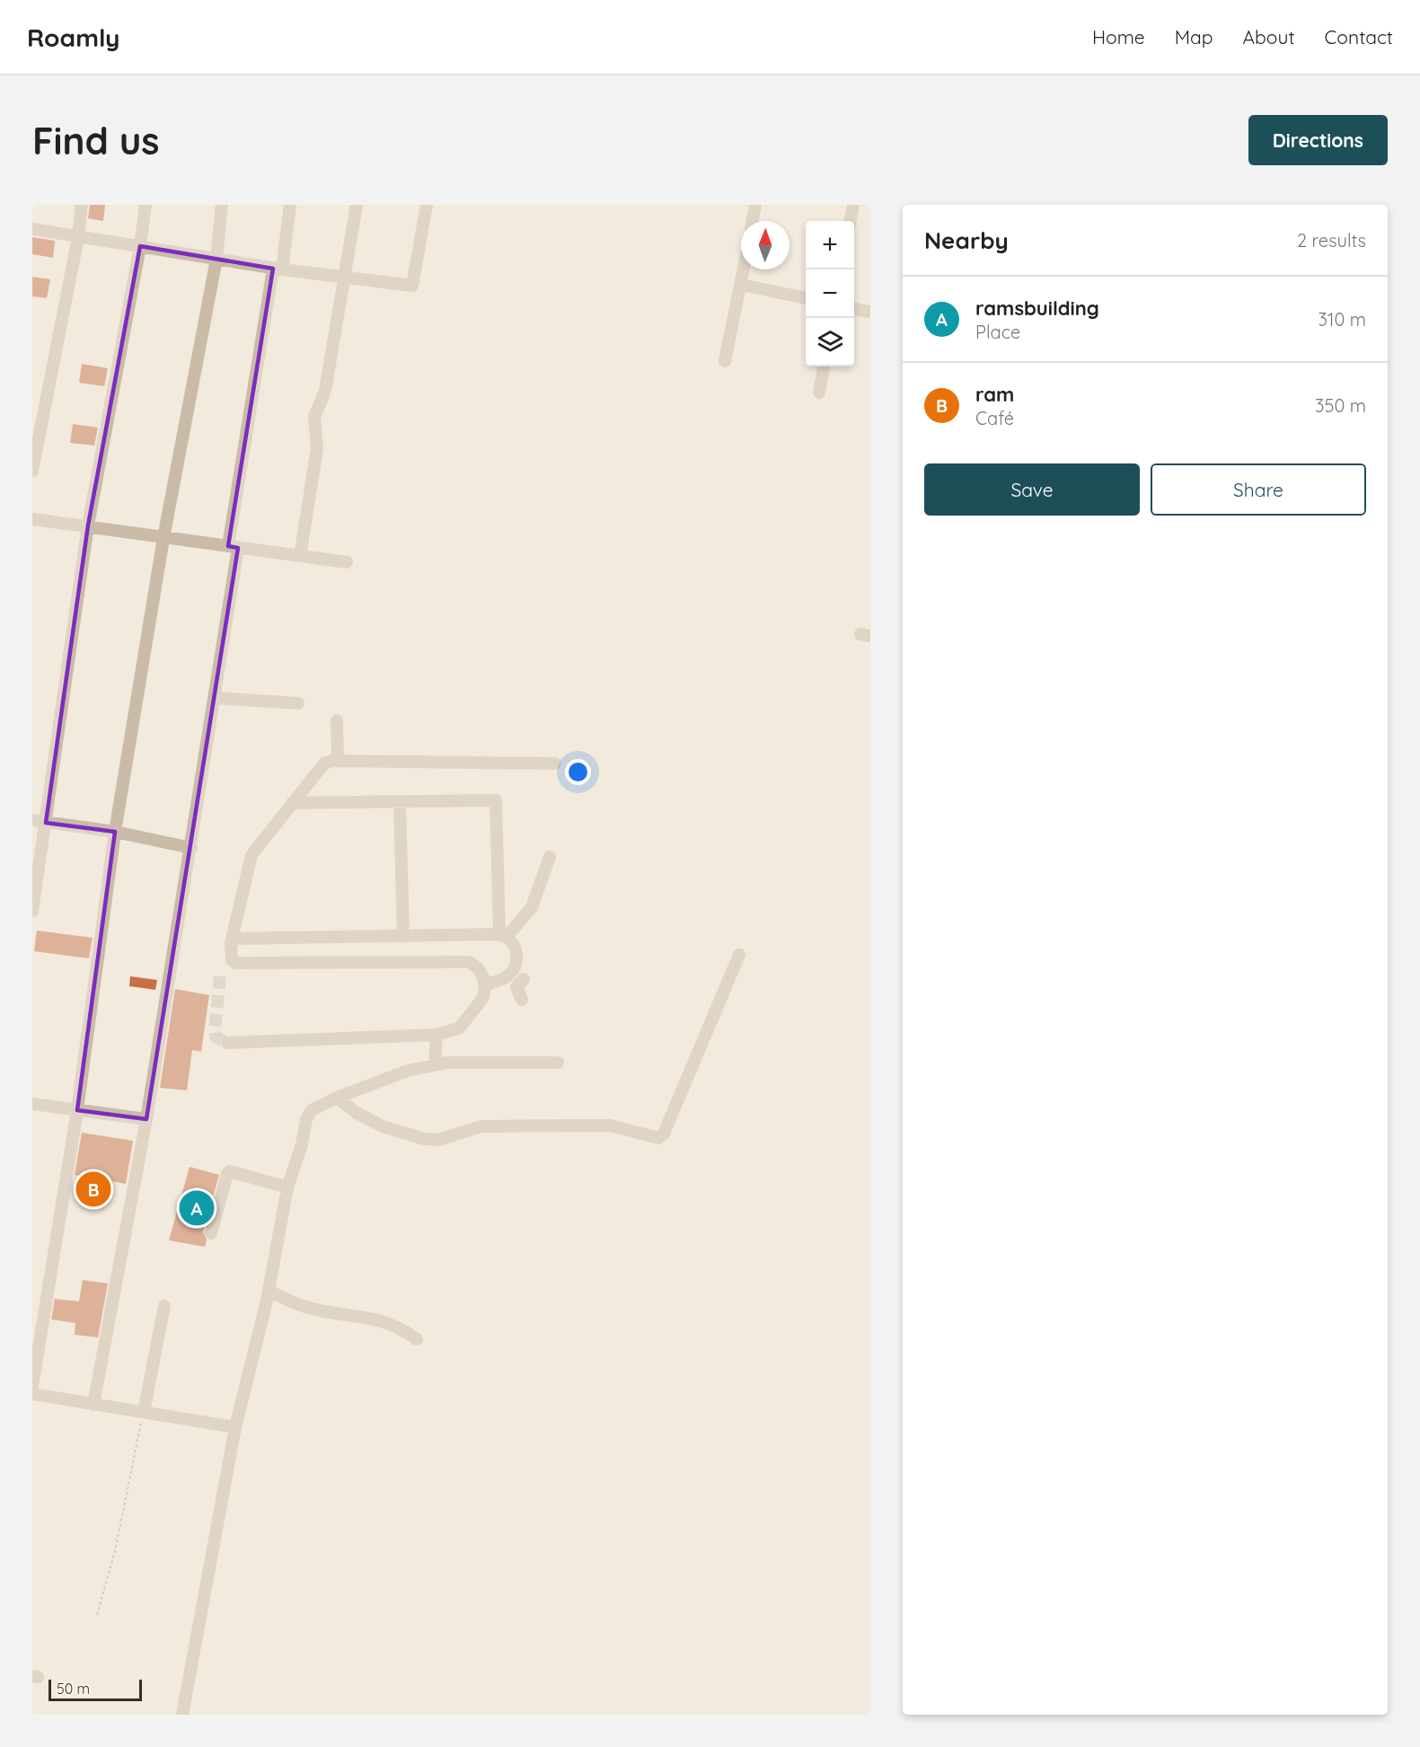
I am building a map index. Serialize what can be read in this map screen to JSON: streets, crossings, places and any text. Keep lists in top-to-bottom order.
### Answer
{
  "scale_bar": "50 m",
  "north": "top",
  "page": {
    "header": "Roamly",
    "nav": [
      "Home",
      "Map",
      "About",
      "Contact"
    ],
    "buttons": [
      "Directions",
      ["Save", "Share"]
    ],
    "title": "Find us",
    "heading": ["Nearby", "2 results"],
    "map_buttons": ["+", "−"],
    "list": [
      {
        "mark": "A",
        "name": "ramsbuilding",
        "note": "Place",
        "value": "310 m"
      },
      {
        "mark": "B",
        "name": "ram",
        "note": "Café",
        "value": "350 m"
      }
    ],
    "pins": ["B", "A"],
    "scale": "50 m"
  }
}
